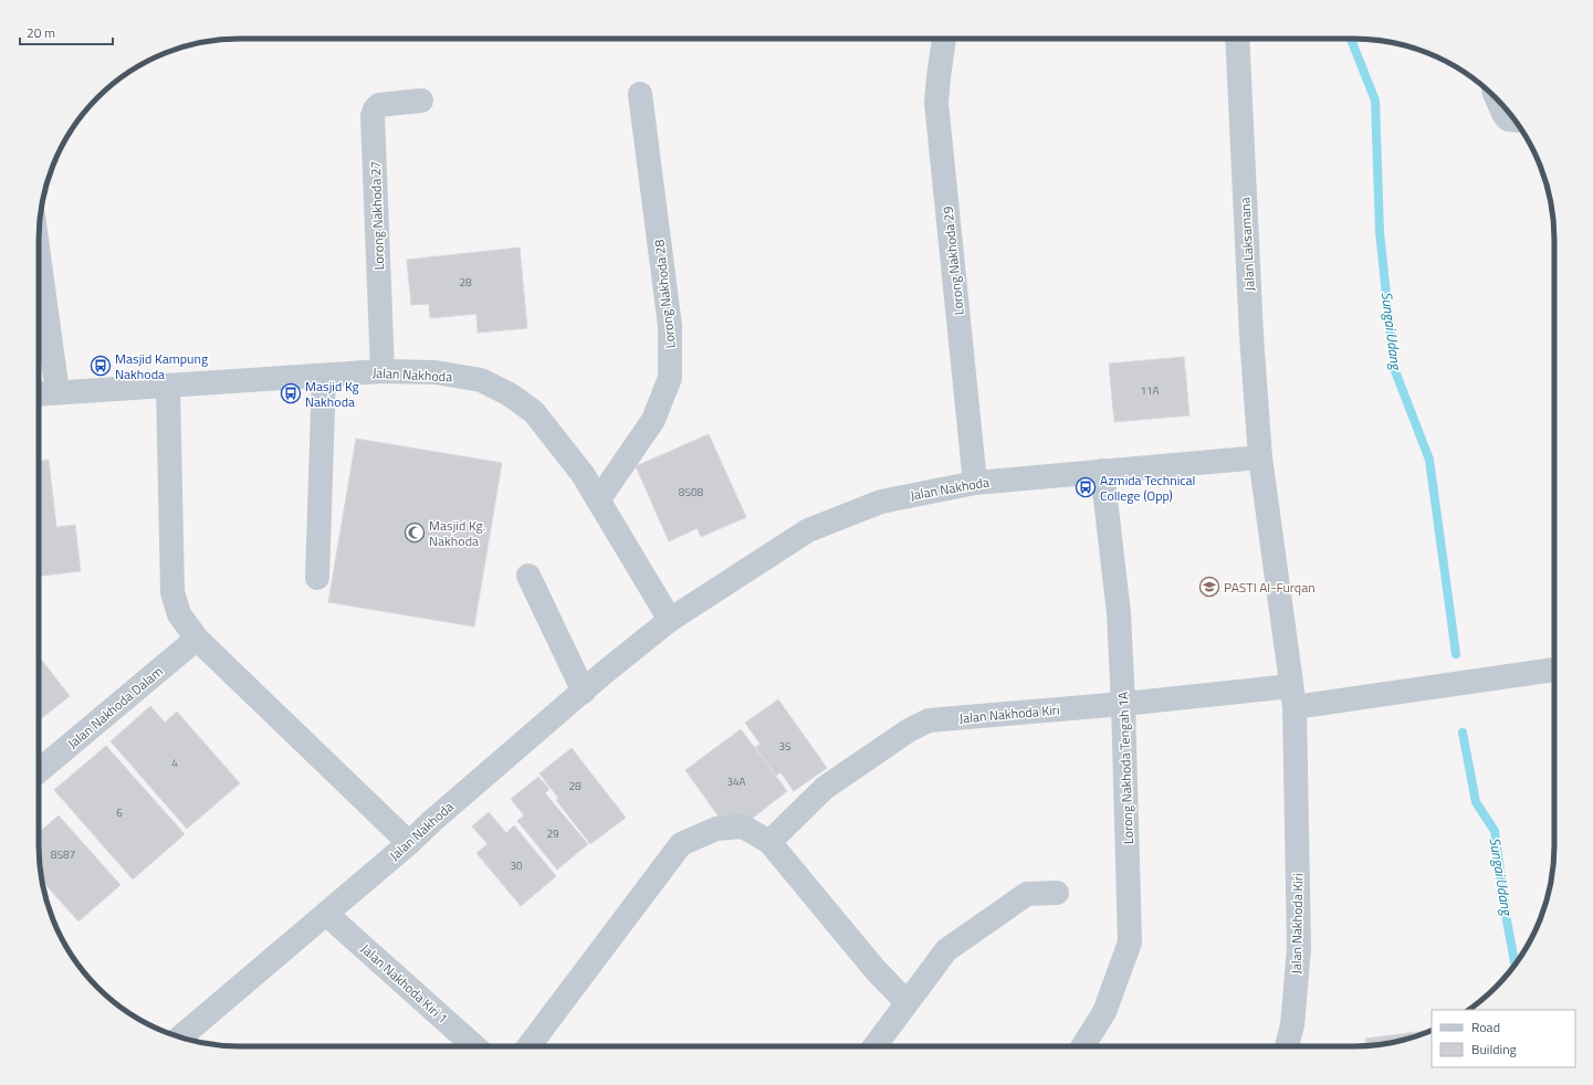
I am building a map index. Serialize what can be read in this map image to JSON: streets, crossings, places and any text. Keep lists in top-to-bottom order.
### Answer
{
  "streets": {
    "street": [
      "Lorong Nakhoda 27",
      "Jalan Laksamana",
      "Lorong Nakhoda 29",
      "Lorong Nakhoda 28",
      "Jalan Nakhoda",
      "Jalan Nakhoda Dalam",
      "Jalan Nakhoda Kiri",
      "Lorong Nakhoda Tengah 1A",
      "Jalan Nakhoda Kiri 1"
    ]
  },
  "crossings": [
    ["Lorong Nakhoda 27", "Jalan Nakhoda"],
    ["Jalan Laksamana", "Jalan Nakhoda"],
    ["Jalan Laksamana", "Jalan Nakhoda Kiri"],
    ["Lorong Nakhoda 29", "Jalan Nakhoda"],
    ["Lorong Nakhoda 28", "Jalan Nakhoda"],
    ["Jalan Nakhoda", "Jalan Nakhoda Kiri"],
    ["Jalan Nakhoda", "Lorong Nakhoda Tengah 1A"],
    ["Jalan Nakhoda", "Jalan Nakhoda Kiri 1"],
    ["Jalan Nakhoda Kiri", "Lorong Nakhoda Tengah 1A"]
  ],
  "water": ["Sungai Udang"],
  "places": {
    "bus stop": ["Masjid Kampung Nakhoda", "Masjid Kg Nakhoda", "Azmida Technical College (Opp)"],
    "mosque": ["Masjid Kg. Nakhoda"],
    "school or university": ["PASTI Al-Furqan"]
  },
  "house_numbers": [
    "28",
    "11A",
    "8508",
    "35",
    "4",
    "34A",
    "28",
    "6",
    "29",
    "8587",
    "30"
  ],
  "legend": ["Road", "Building"],
  "scale_bar": "20 m"
}
